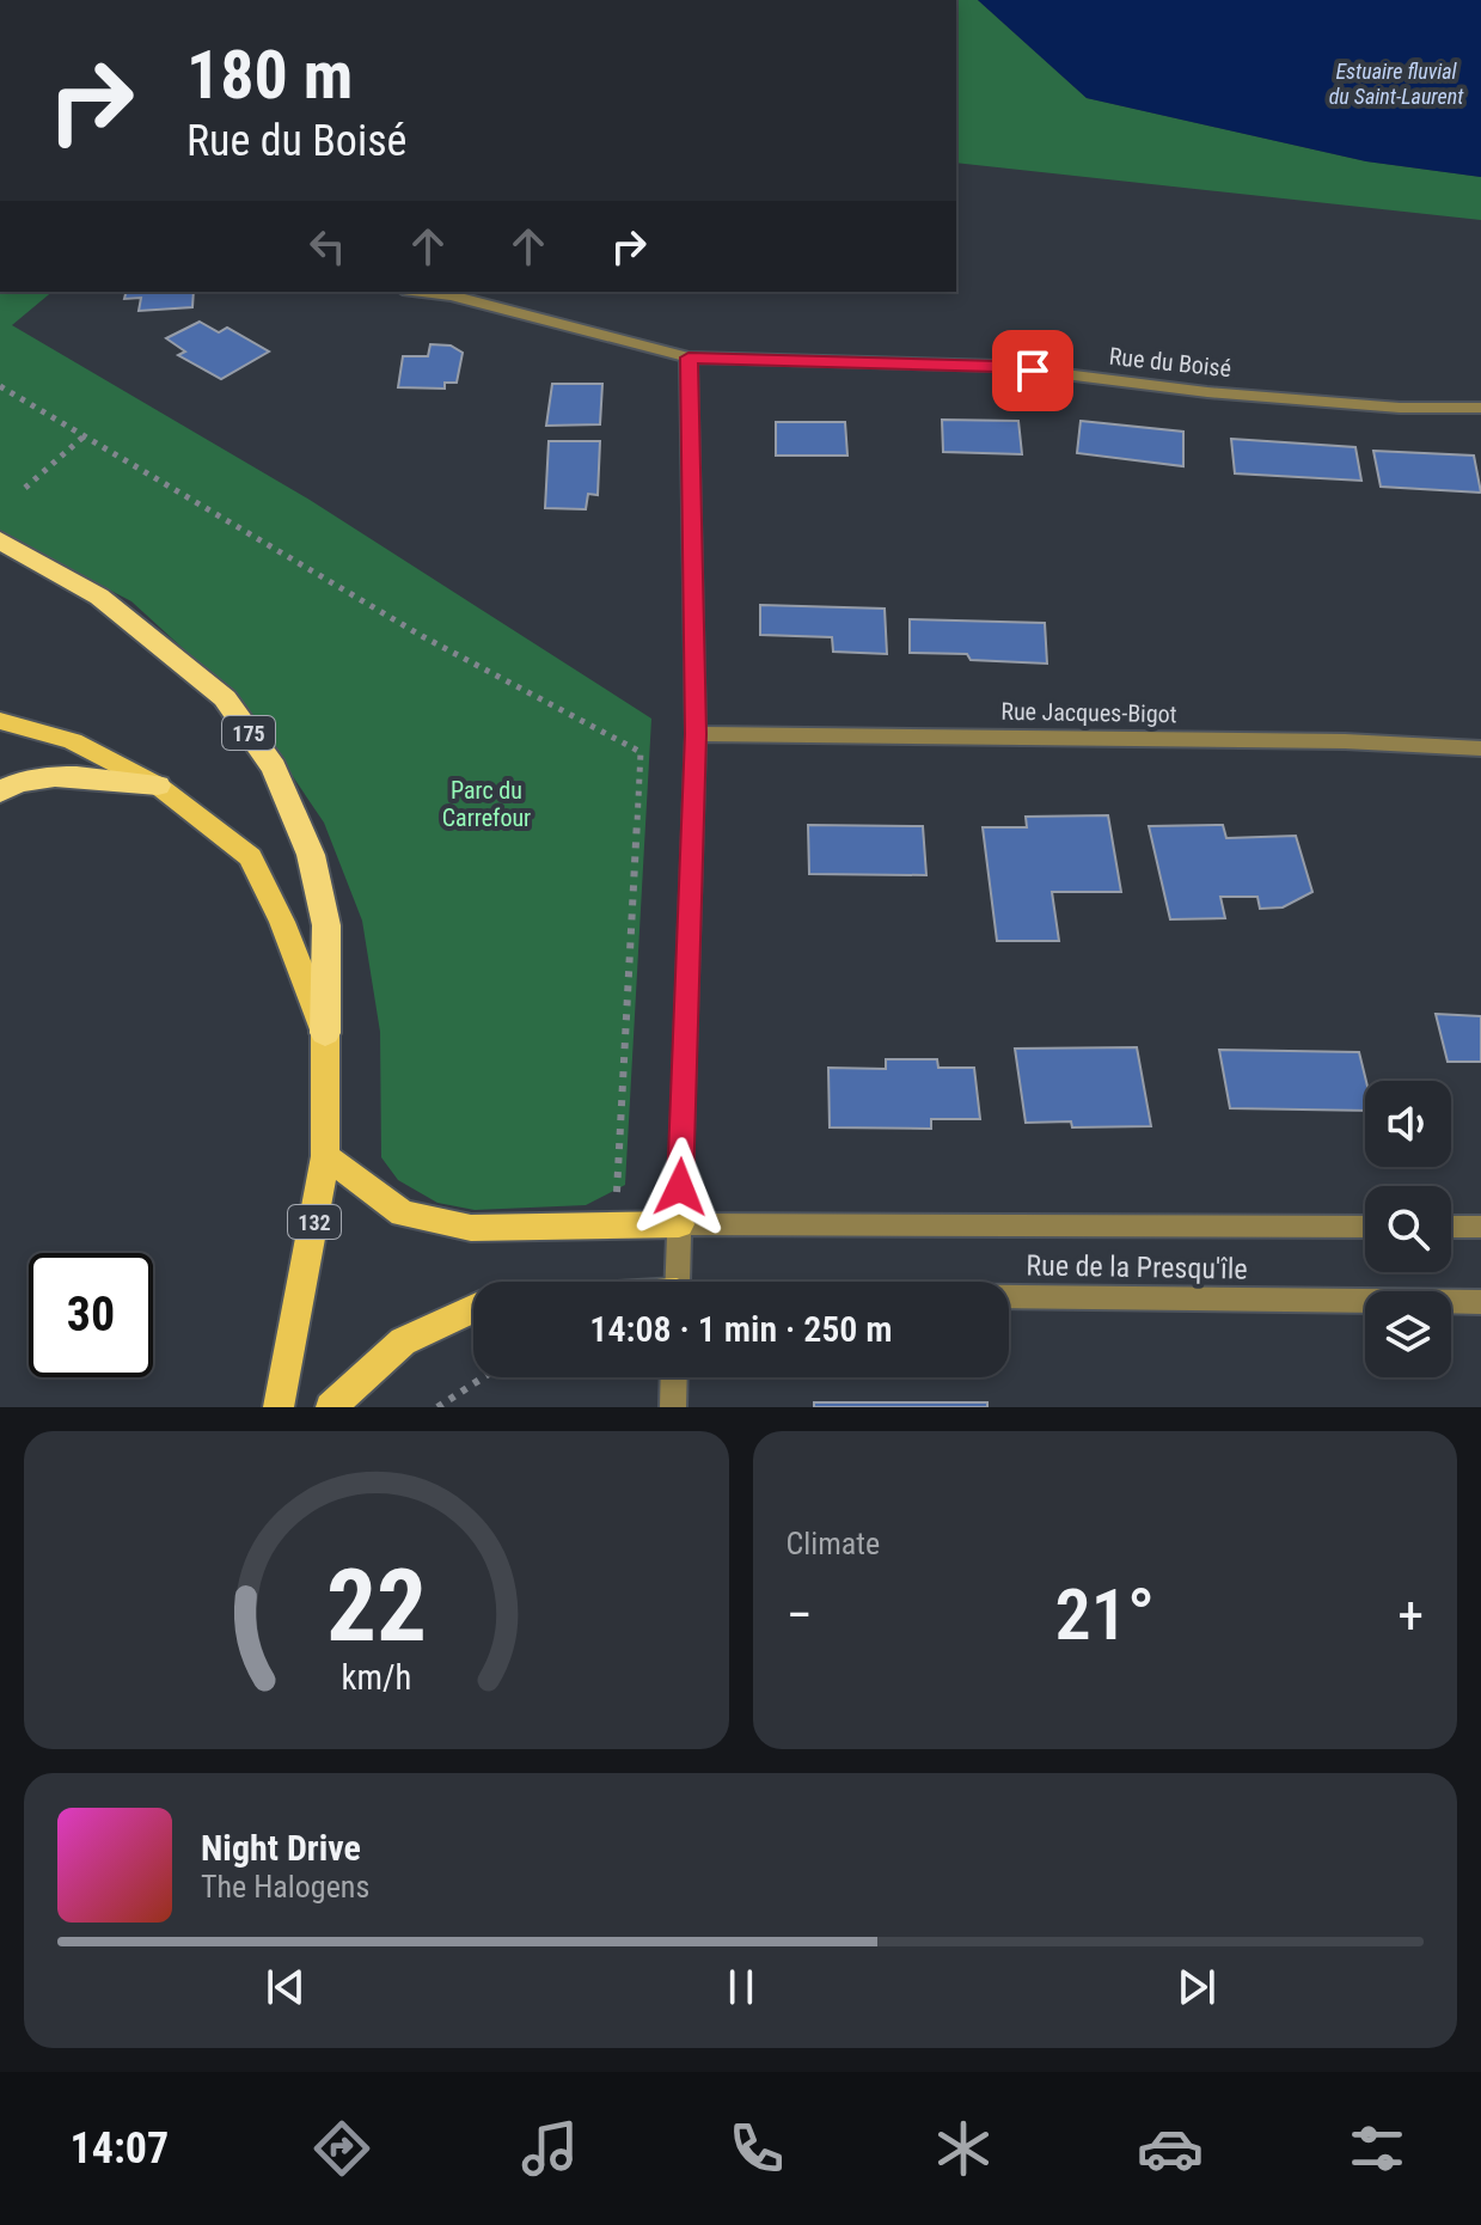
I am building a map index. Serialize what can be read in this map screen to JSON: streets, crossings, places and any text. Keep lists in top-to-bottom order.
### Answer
{
  "streets": {
    "highway": ["175"],
    "main road": ["132"],
    "street": ["Rue du Boisé", "Rue Jacques-Bigot", "Rue de la Presqu'île"]
  },
  "crossings": [
    ["175", "132"]
  ],
  "water": ["Estuaire fluvial du Saint-Laurent"],
  "parks": ["Parc du Carrefour"],
  "page": {
    "turn": ["180 m", "Rue du Boisé"],
    "limit": "30",
    "trip": "14:08 · 1 min · 250 m",
    "tile": "Climate",
    "heat": ["−", "21°", "+"],
    "song": ["Night Drive", "The Halogens"],
    "tabs": "14:07",
    "gauge": ["22", "km/h"]
  }
}
